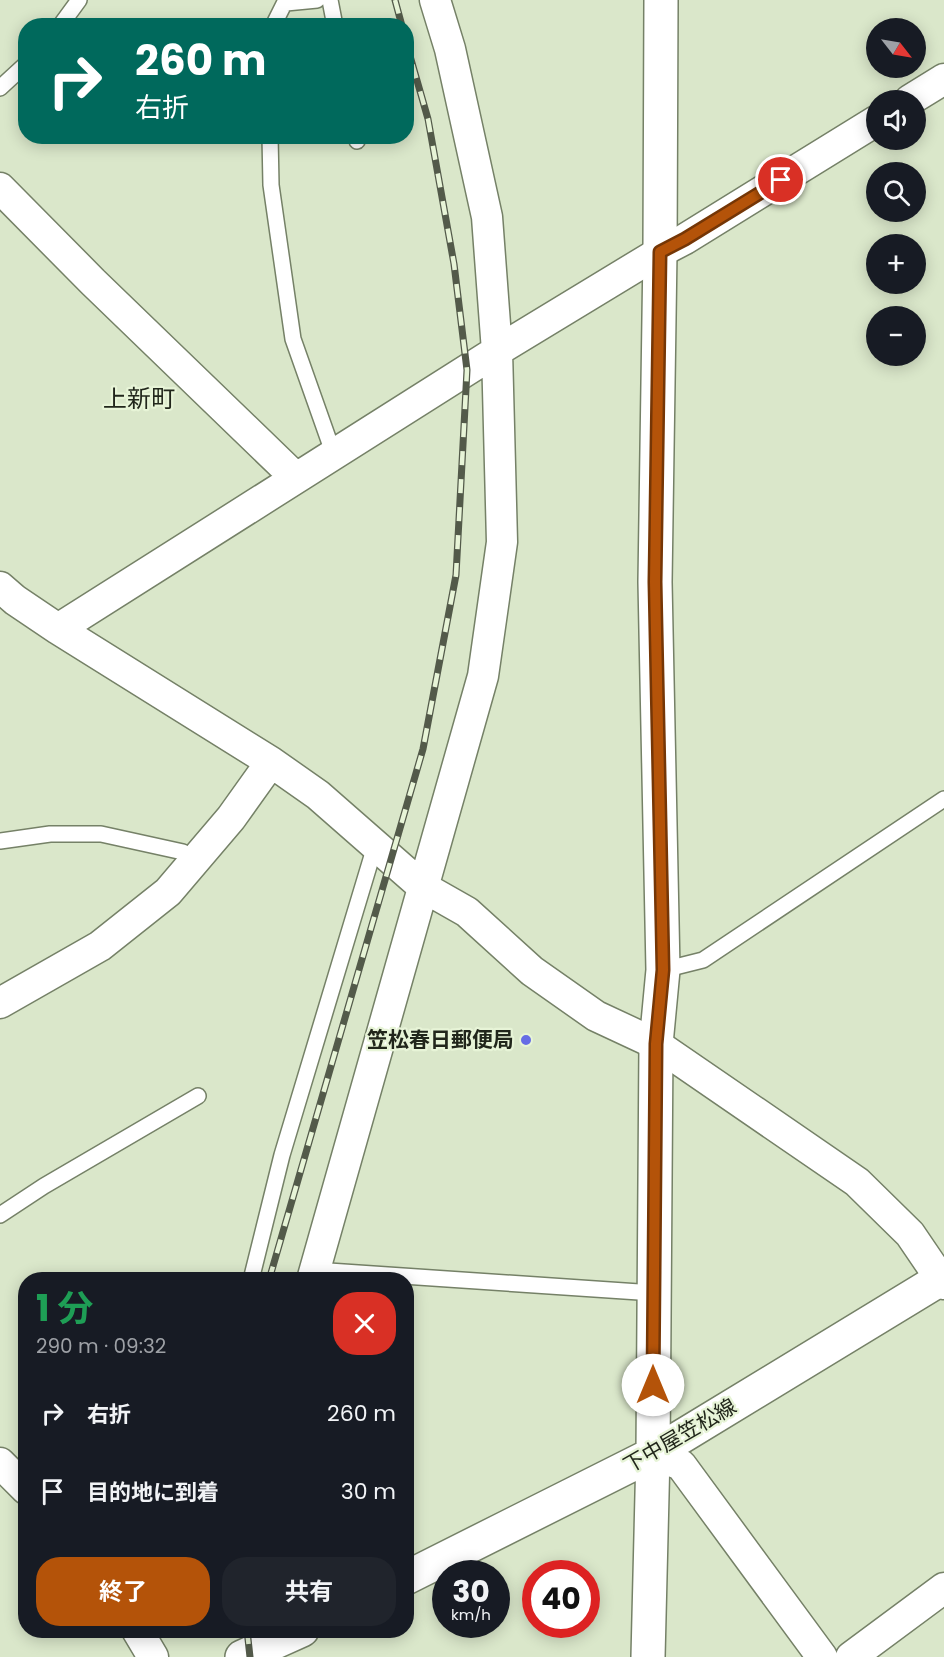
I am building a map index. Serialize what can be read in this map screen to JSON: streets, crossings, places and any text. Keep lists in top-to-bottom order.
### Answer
{
  "streets": {
    "street": ["下中屋笠松線"]
  },
  "districts": ["上新町"],
  "places": ["笠松春日郵便局"],
  "north": "bottom right",
  "page": {
    "map_buttons": ["+", "−"],
    "turn": ["260 m", "右折"],
    "heading": ["1 分", "290 m · 09:32"],
    "list": [
      {
        "name": "右折",
        "value": "260 m"
      },
      {
        "name": "目的地に到着",
        "value": "30 m"
      }
    ],
    "buttons": ["終了", "共有"],
    "speed": "30 km/h",
    "limit": "40"
  }
}
